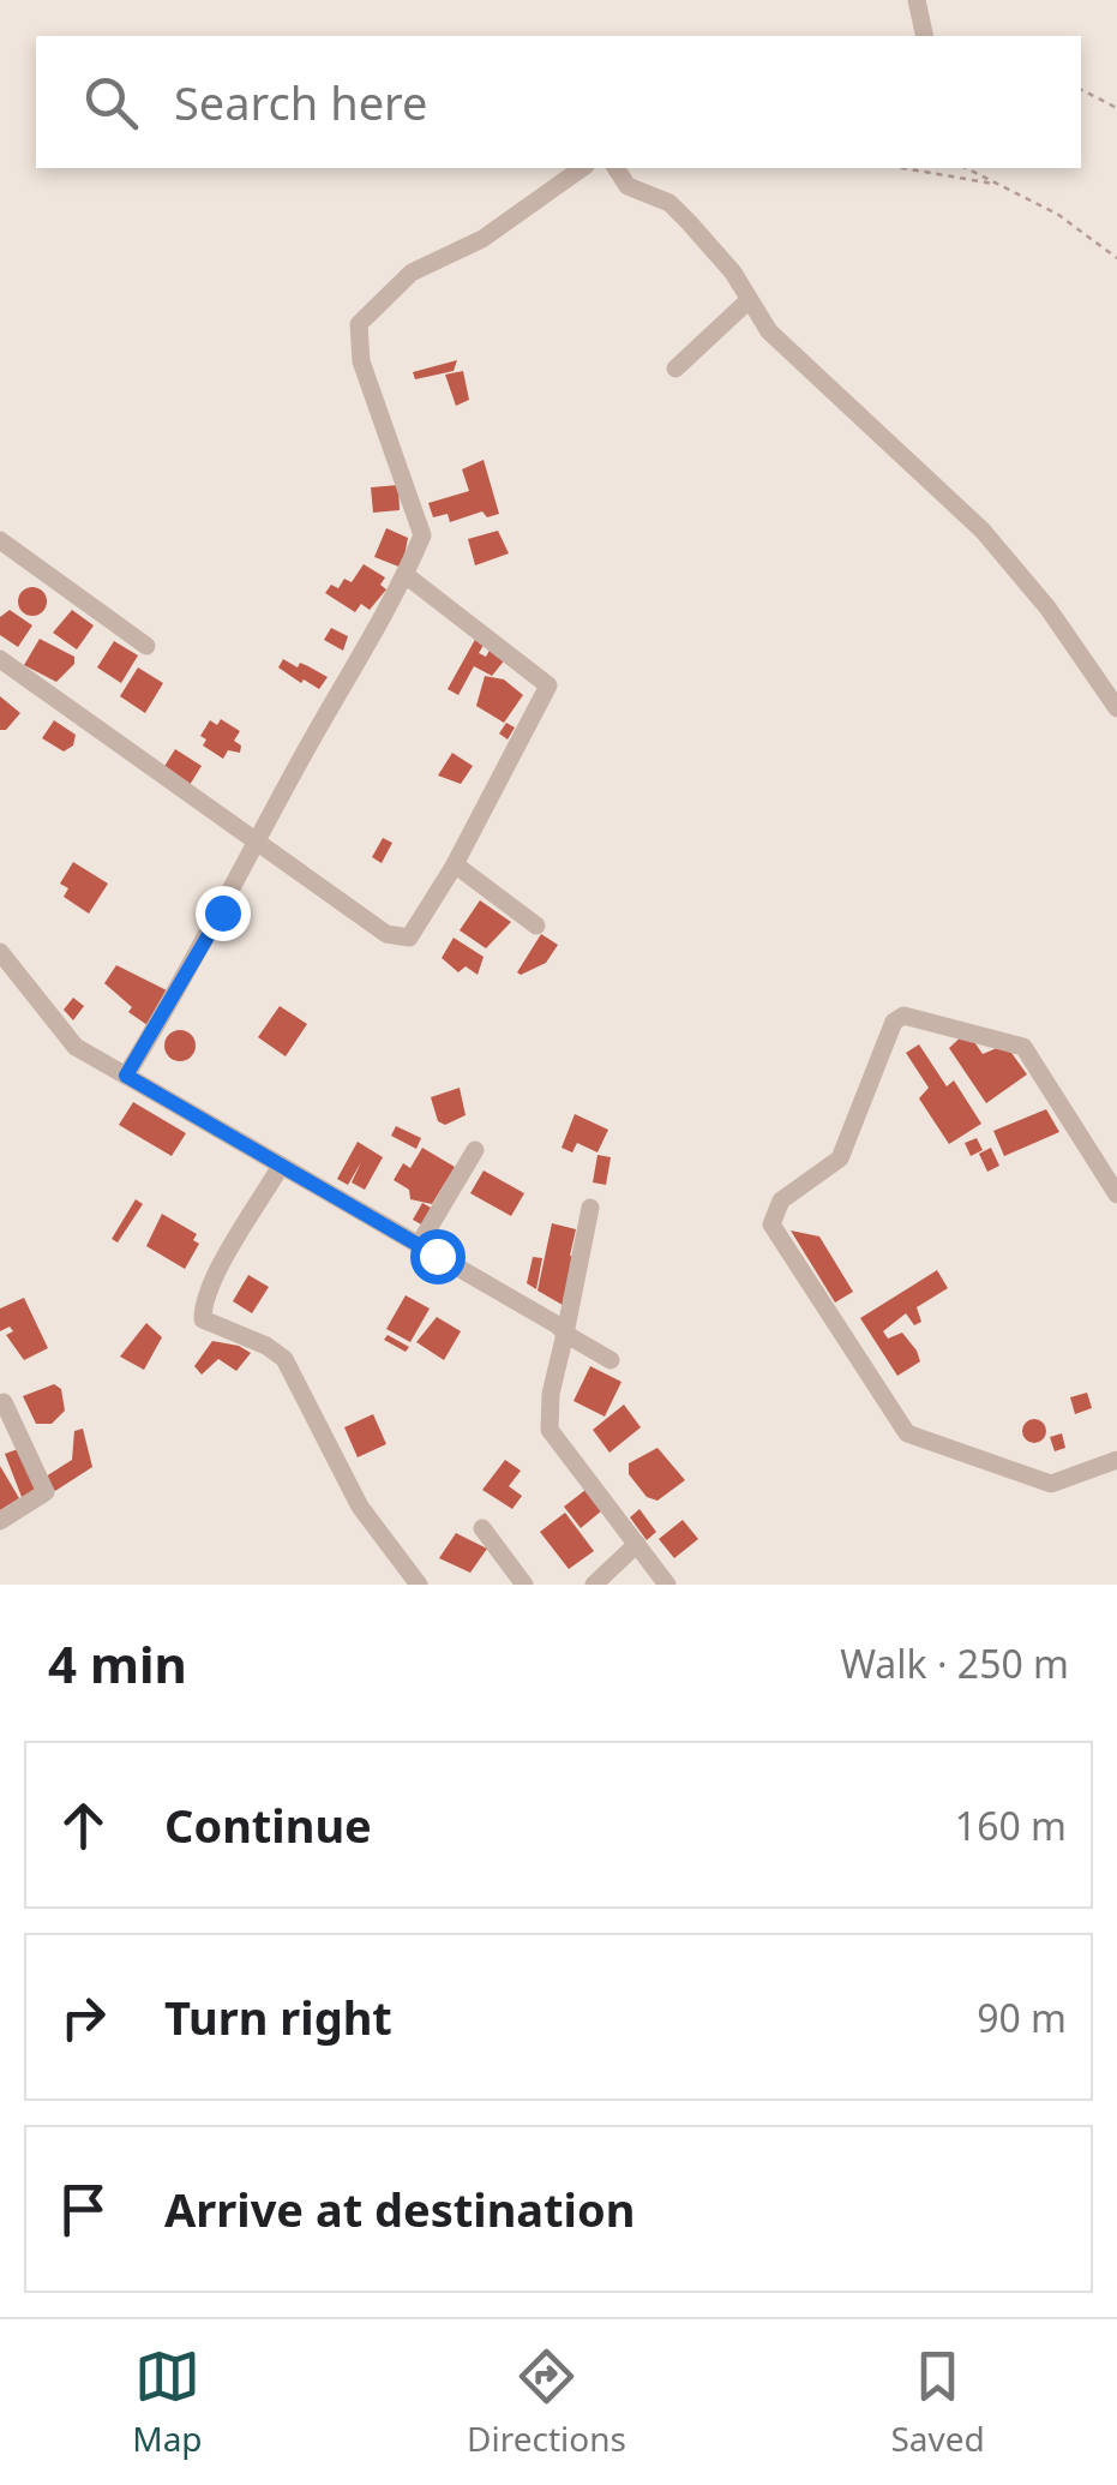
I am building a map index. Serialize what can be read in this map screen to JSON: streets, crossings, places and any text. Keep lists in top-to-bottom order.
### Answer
{
  "page": {
    "search": "Search here",
    "heading": ["4 min", "Walk · 250 m"],
    "list": [
      ["Continue", "160 m"],
      ["Turn right", "90 m"],
      "Arrive at destination"
    ],
    "nav": ["Map", "Directions", "Saved"]
  }
}
